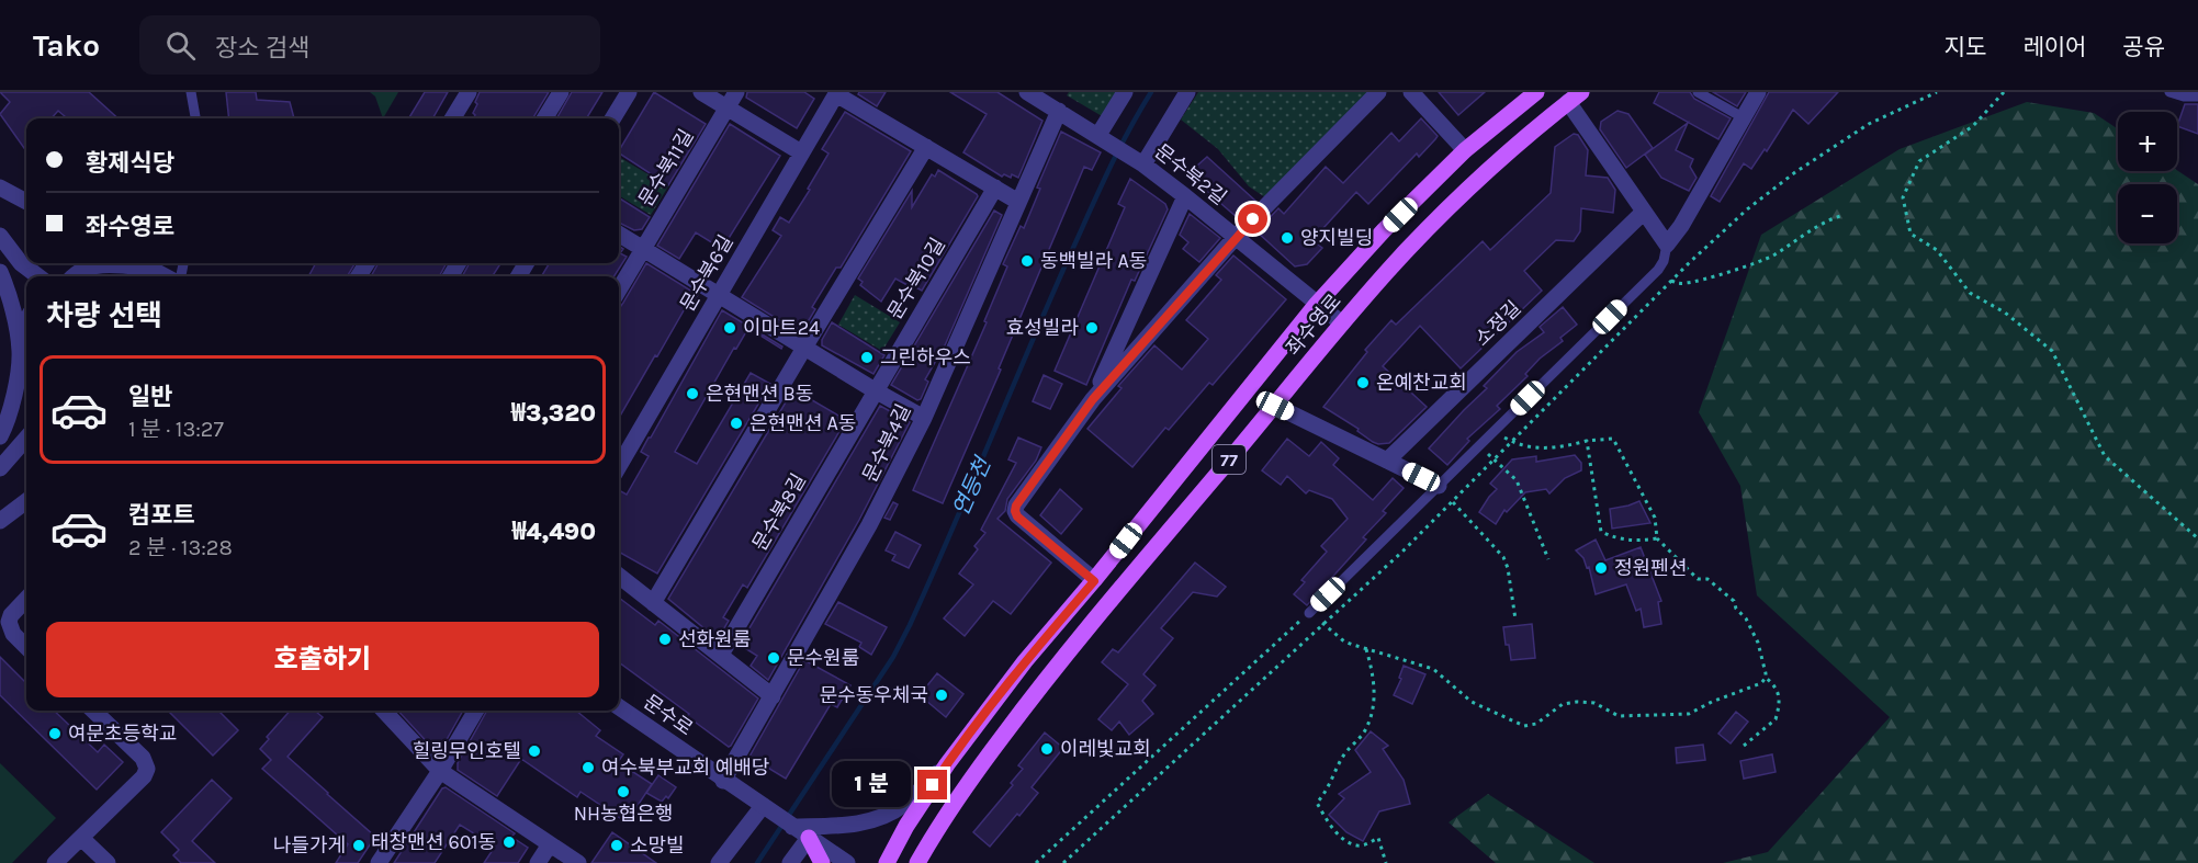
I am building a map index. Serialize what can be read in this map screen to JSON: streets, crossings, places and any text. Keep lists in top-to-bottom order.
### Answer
{
  "streets": {
    "main road": ["좌수영로", "77"],
    "street": [
      "문수북11길",
      "문수북2길",
      "문수북6길",
      "문수북10길",
      "소정길",
      "문수북4길",
      "문수북8길",
      "문수로"
    ]
  },
  "crossings": [
    ["문수북2길", "좌수영로"],
    ["문수북6길", "문수북10길"],
    ["문수북6길", "문수북4길"],
    ["문수북10길", "문수북8길"],
    ["문수북4길", "문수로"]
  ],
  "water": ["연등천"],
  "places": [
    "양지빌딩",
    "동백빌라 A동",
    "이마트24",
    "효성빌라",
    "그린하우스",
    "온예찬교회",
    "은현맨션 B동",
    "은현맨션 A동",
    "정원펜션",
    "선화원룸",
    "문수원룸",
    "문수동우체국",
    "여문초등학교",
    "이레빛교회",
    "힐링무인호텔",
    "여수북부교회 예배당",
    "NH농협은행",
    "태창맨션 601동",
    "나들가게",
    "소망빌"
  ],
  "page": {
    "header": "Tako",
    "search": "장소 검색",
    "nav": ["지도", "레이어", "공유"],
    "map_buttons": ["+", "−"],
    "banner": ["황제식당", "좌수영로"],
    "heading": "차량 선택",
    "list": [
      {
        "name": "일반",
        "note": "1 분 · 13:27",
        "value": "₩3,320"
      },
      {
        "name": "컴포트",
        "note": "2 분 · 13:28",
        "value": "₩4,490"
      }
    ],
    "buttons": "호출하기",
    "bubble": "1 분"
  }
}
